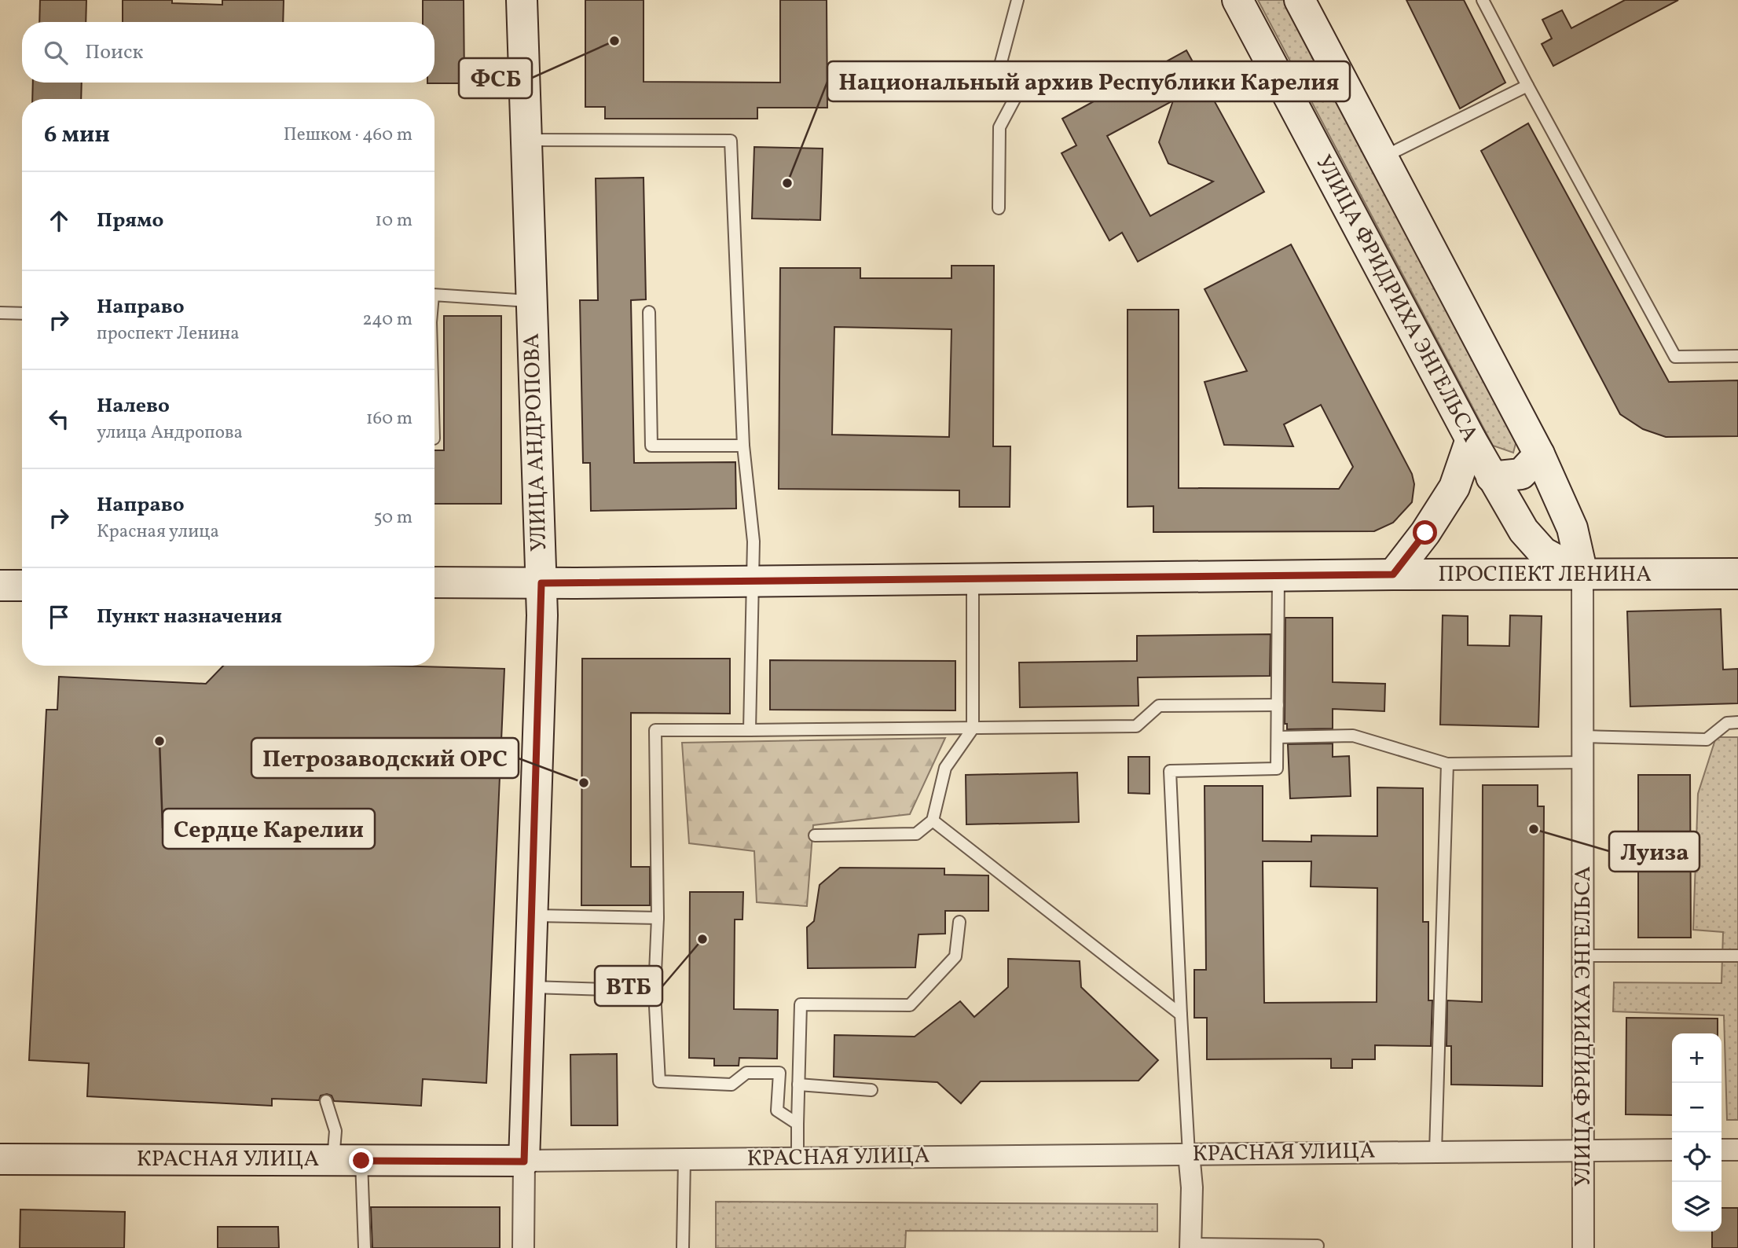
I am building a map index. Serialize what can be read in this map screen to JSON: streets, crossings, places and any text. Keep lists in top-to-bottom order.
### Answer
{
  "streets": {
    "main road": [
      "УЛИЦА ФРИДРИХА ЭНГЕЛЬСА",
      "УЛИЦА АНДРОПОВА",
      "ПРОСПЕКТ ЛЕНИНА",
      "КРАСНАЯ УЛИЦА"
    ]
  },
  "crossings": [
    ["УЛИЦА ФРИДРИХА ЭНГЕЛЬСА", "ПРОСПЕКТ ЛЕНИНА"],
    ["УЛИЦА ФРИДРИХА ЭНГЕЛЬСА", "КРАСНАЯ УЛИЦА"],
    ["УЛИЦА АНДРОПОВА", "ПРОСПЕКТ ЛЕНИНА"],
    ["УЛИЦА АНДРОПОВА", "КРАСНАЯ УЛИЦА"]
  ],
  "places": [
    "ФСБ",
    "Национальный архив Республики Карелия",
    "Сердце Карелии",
    "Петрозаводский ОРС",
    "Луиза",
    "ВТБ"
  ],
  "page": {
    "search": "Поиск",
    "heading": ["6 мин", "Пешком · 460 m"],
    "list": [
      ["Прямо", "10 m"],
      ["Направо", "проспект Ленина", "240 m"],
      ["Налево", "улица Андропова", "160 m"],
      ["Направо", "Красная улица", "50 m"],
      "Пункт назначения"
    ],
    "map_buttons": ["+", "−"]
  }
}
